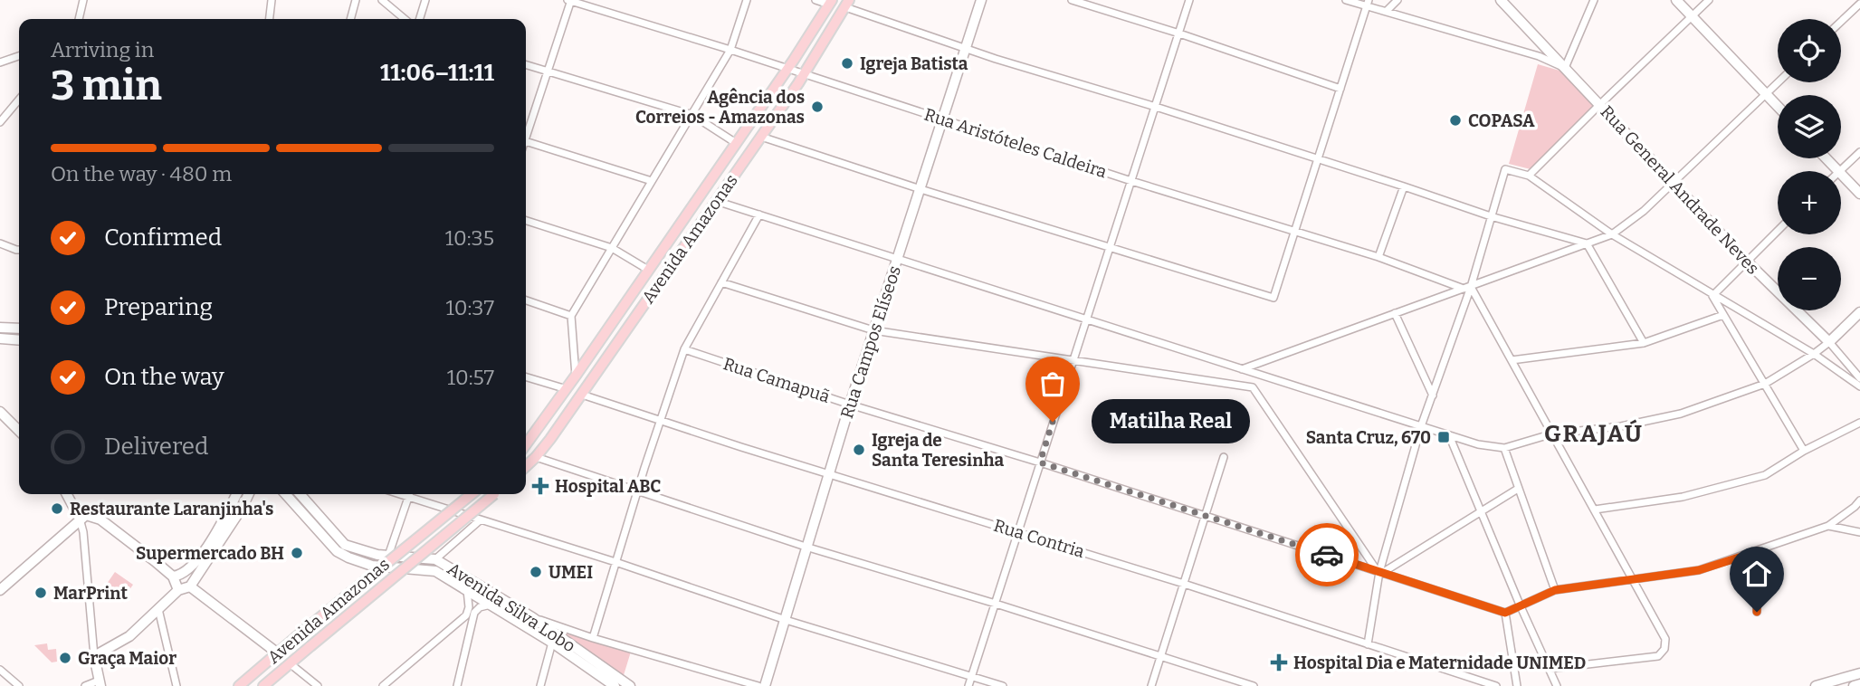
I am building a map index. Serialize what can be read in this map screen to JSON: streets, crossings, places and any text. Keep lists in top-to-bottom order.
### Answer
{
  "streets": {
    "main road": ["Avenida Amazonas"],
    "street": [
      "Rua Aristóteles Caldeira",
      "Rua General Andrade Neves",
      "Rua Campos Elíseos",
      "Rua Camapuã",
      "Rua Contria",
      "Avenida Silva Lobo"
    ]
  },
  "crossings": [
    ["Rua Aristóteles Caldeira", "Avenida Amazonas"],
    ["Rua Aristóteles Caldeira", "Rua Campos Elíseos"],
    ["Avenida Amazonas", "Rua Contria"],
    ["Rua Campos Elíseos", "Rua Camapuã"],
    ["Rua Campos Elíseos", "Rua Contria"]
  ],
  "districts": ["GRAJAÚ"],
  "places": {
    "other": [
      "Igreja Batista",
      "Agência dos Correios - Amazonas",
      "COPASA",
      "Matilha Real",
      "Igreja de Santa Teresinha",
      "Restaurante Laranjinha's",
      "Supermercado BH",
      "UMEI",
      "MarPrint",
      "Graça Maior"
    ],
    "transit": ["Santa Cruz, 670"],
    "health": ["Hospital ABC", "Hospital Dia e Maternidade UNIMED"]
  },
  "page": {
    "map_buttons": ["+", "−"],
    "heading": ["3 min", "Arriving in", "11:06–11:11"],
    "bar": "On the way · 480 m",
    "list": [
      ["Confirmed", "10:35"],
      ["Preparing", "10:37"],
      ["On the way", "10:57"],
      "Delivered"
    ],
    "bubble": "Matilha Real"
  }
}
